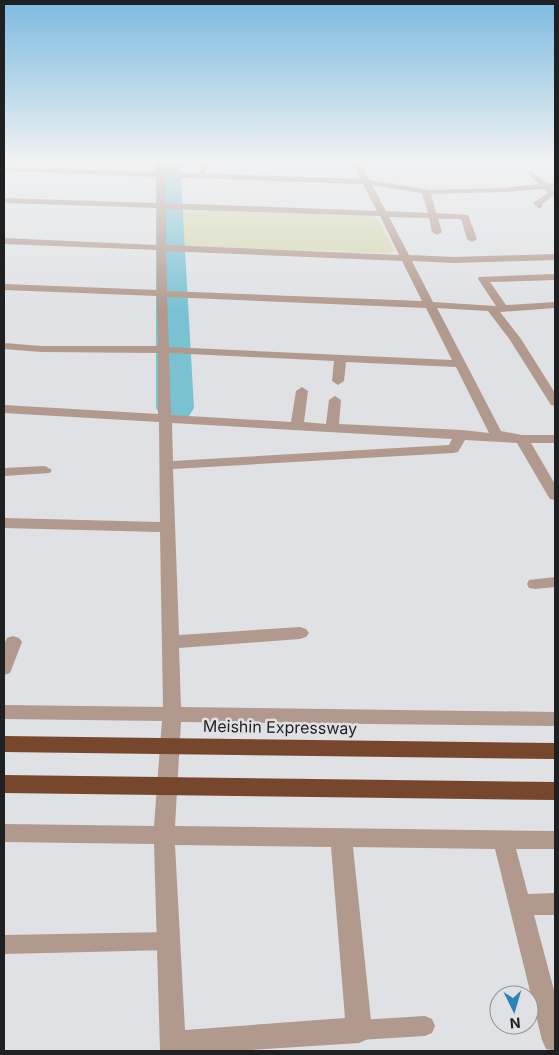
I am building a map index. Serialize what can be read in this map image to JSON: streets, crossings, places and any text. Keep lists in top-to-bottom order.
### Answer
{
  "streets": {
    "highway": ["Meishin Expressway"]
  },
  "north": "bottom"
}
